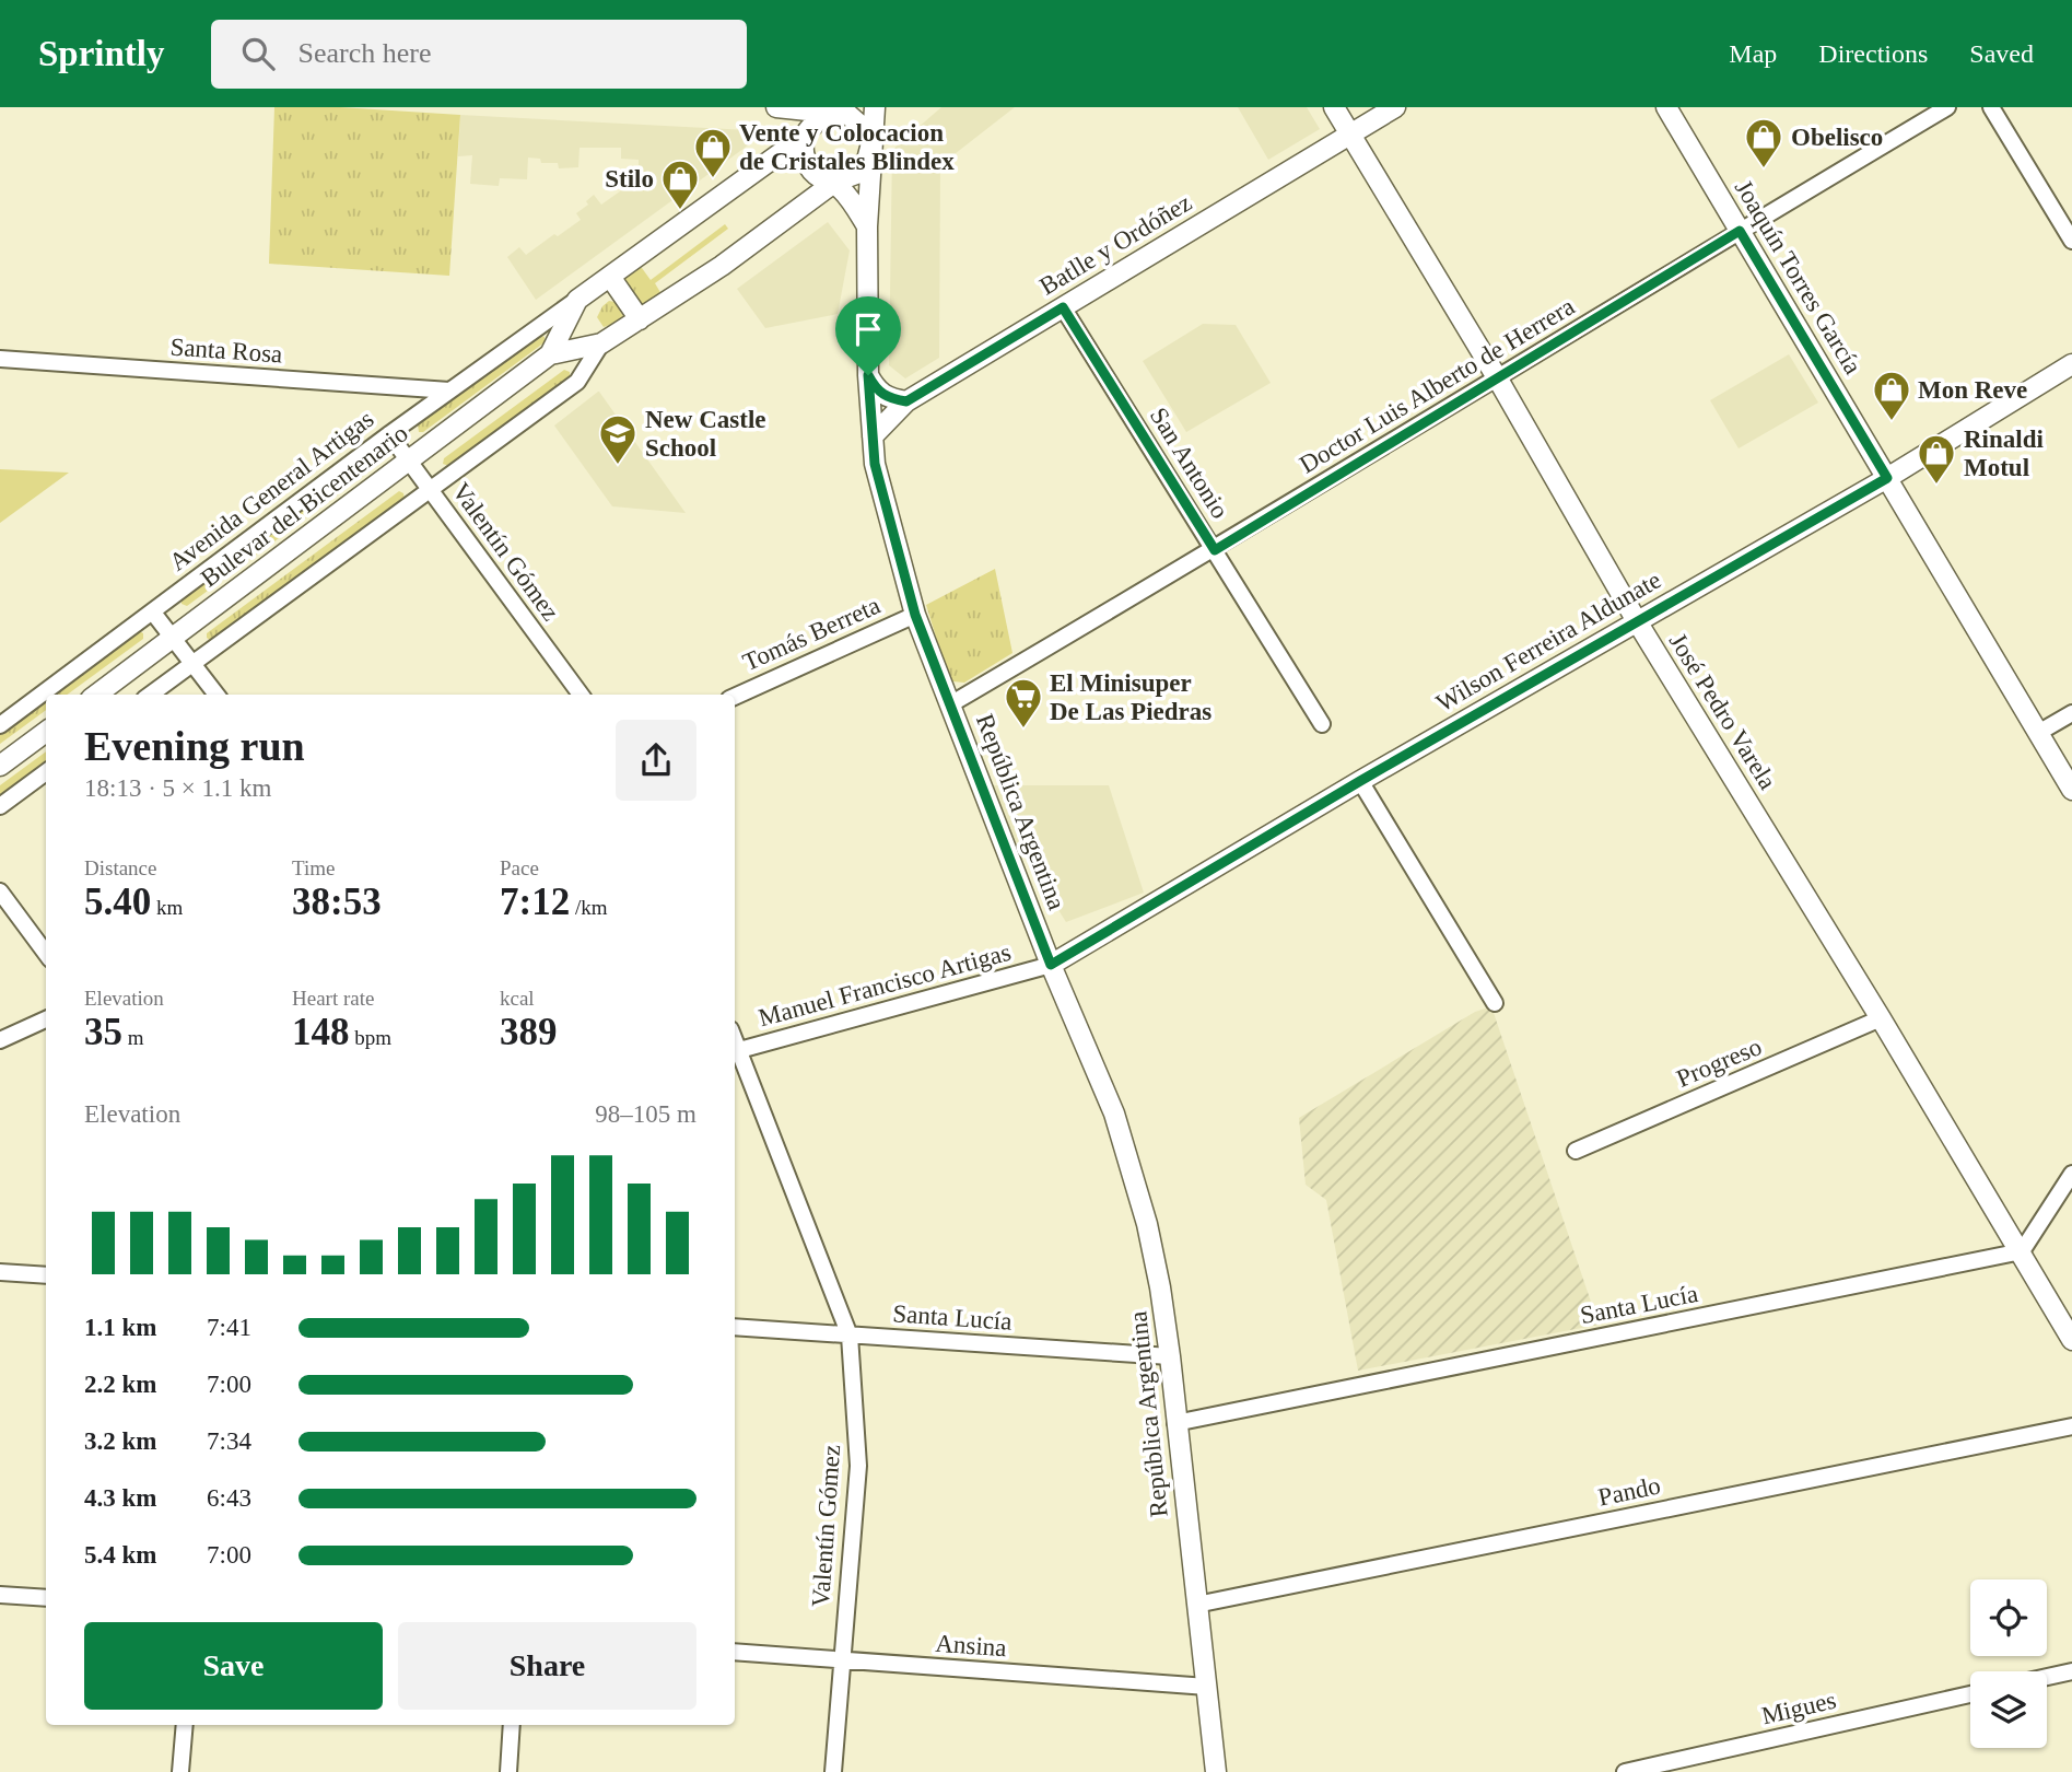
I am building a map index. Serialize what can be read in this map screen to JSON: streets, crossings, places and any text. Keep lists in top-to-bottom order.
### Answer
{
  "streets": {
    "street": [
      "Batlle y Ordóñez",
      "Joaquín Torres García",
      "Santa Rosa",
      "Doctor Luis Alberto de Herrera",
      "San Antonio",
      "Avenida General Artigas",
      "Bulevar del Bicentenario",
      "Valentín Gómez",
      "Tomás Berreta",
      "Wilson Ferreira Aldunate",
      "José Pedro Varela",
      "República Argentina",
      "Manuel Francisco Artigas",
      "Progreso",
      "Santa Lucía",
      "Pando",
      "Ansina",
      "Migues"
    ]
  },
  "crossings": [
    ["Batlle y Ordóñez", "San Antonio"],
    ["Batlle y Ordóñez", "José Pedro Varela"],
    ["Batlle y Ordóñez", "República Argentina"],
    ["Joaquín Torres García", "Doctor Luis Alberto de Herrera"],
    ["Joaquín Torres García", "Wilson Ferreira Aldunate"],
    ["Santa Rosa", "Avenida General Artigas"],
    ["Doctor Luis Alberto de Herrera", "San Antonio"],
    ["Doctor Luis Alberto de Herrera", "José Pedro Varela"],
    ["Doctor Luis Alberto de Herrera", "República Argentina"],
    ["Avenida General Artigas", "Bulevar del Bicentenario"],
    ["Avenida General Artigas", "Valentín Gómez"],
    ["Bulevar del Bicentenario", "Valentín Gómez"],
    ["Bulevar del Bicentenario", "República Argentina"],
    ["Valentín Gómez", "Manuel Francisco Artigas"],
    ["Valentín Gómez", "Santa Lucía"],
    ["Valentín Gómez", "Ansina"],
    ["Tomás Berreta", "República Argentina"],
    ["Wilson Ferreira Aldunate", "José Pedro Varela"],
    ["Wilson Ferreira Aldunate", "República Argentina"],
    ["Wilson Ferreira Aldunate", "Manuel Francisco Artigas"],
    ["José Pedro Varela", "Progreso"],
    ["José Pedro Varela", "Santa Lucía"],
    ["República Argentina", "Manuel Francisco Artigas"],
    ["República Argentina", "Santa Lucía"],
    ["República Argentina", "Pando"],
    ["República Argentina", "Ansina"]
  ],
  "places": {
    "shop": [
      "Obelisco",
      "Vente y Colocacion de Cristales Blindex",
      "Stilo",
      "Mon Reve",
      "Rinaldi Motul"
    ],
    "school or university": ["New Castle School"],
    "supermarket": ["El Minisuper De Las Piedras"]
  },
  "page": {
    "header": "Sprintly",
    "search": "Search here",
    "nav": ["Map", "Directions", "Saved"],
    "heading": ["Evening run", "18:13 · 5 × 1.1 km"],
    "stats": [
      ["Distance", "5.40 km"],
      ["Time", "38:53"],
      ["Pace", "7:12 /km"],
      ["Elevation", "35 m"],
      ["Heart rate", "148 bpm"],
      ["kcal", "389"]
    ],
    "chart": ["Elevation", "98–105 m"],
    "list": [
      {
        "name": "1.1 km",
        "note": "7:41"
      },
      {
        "name": "2.2 km",
        "note": "7:00"
      },
      {
        "name": "3.2 km",
        "note": "7:34"
      },
      {
        "name": "4.3 km",
        "note": "6:43"
      },
      {
        "name": "5.4 km",
        "note": "7:00"
      }
    ],
    "buttons": ["Save", "Share"]
  }
}
